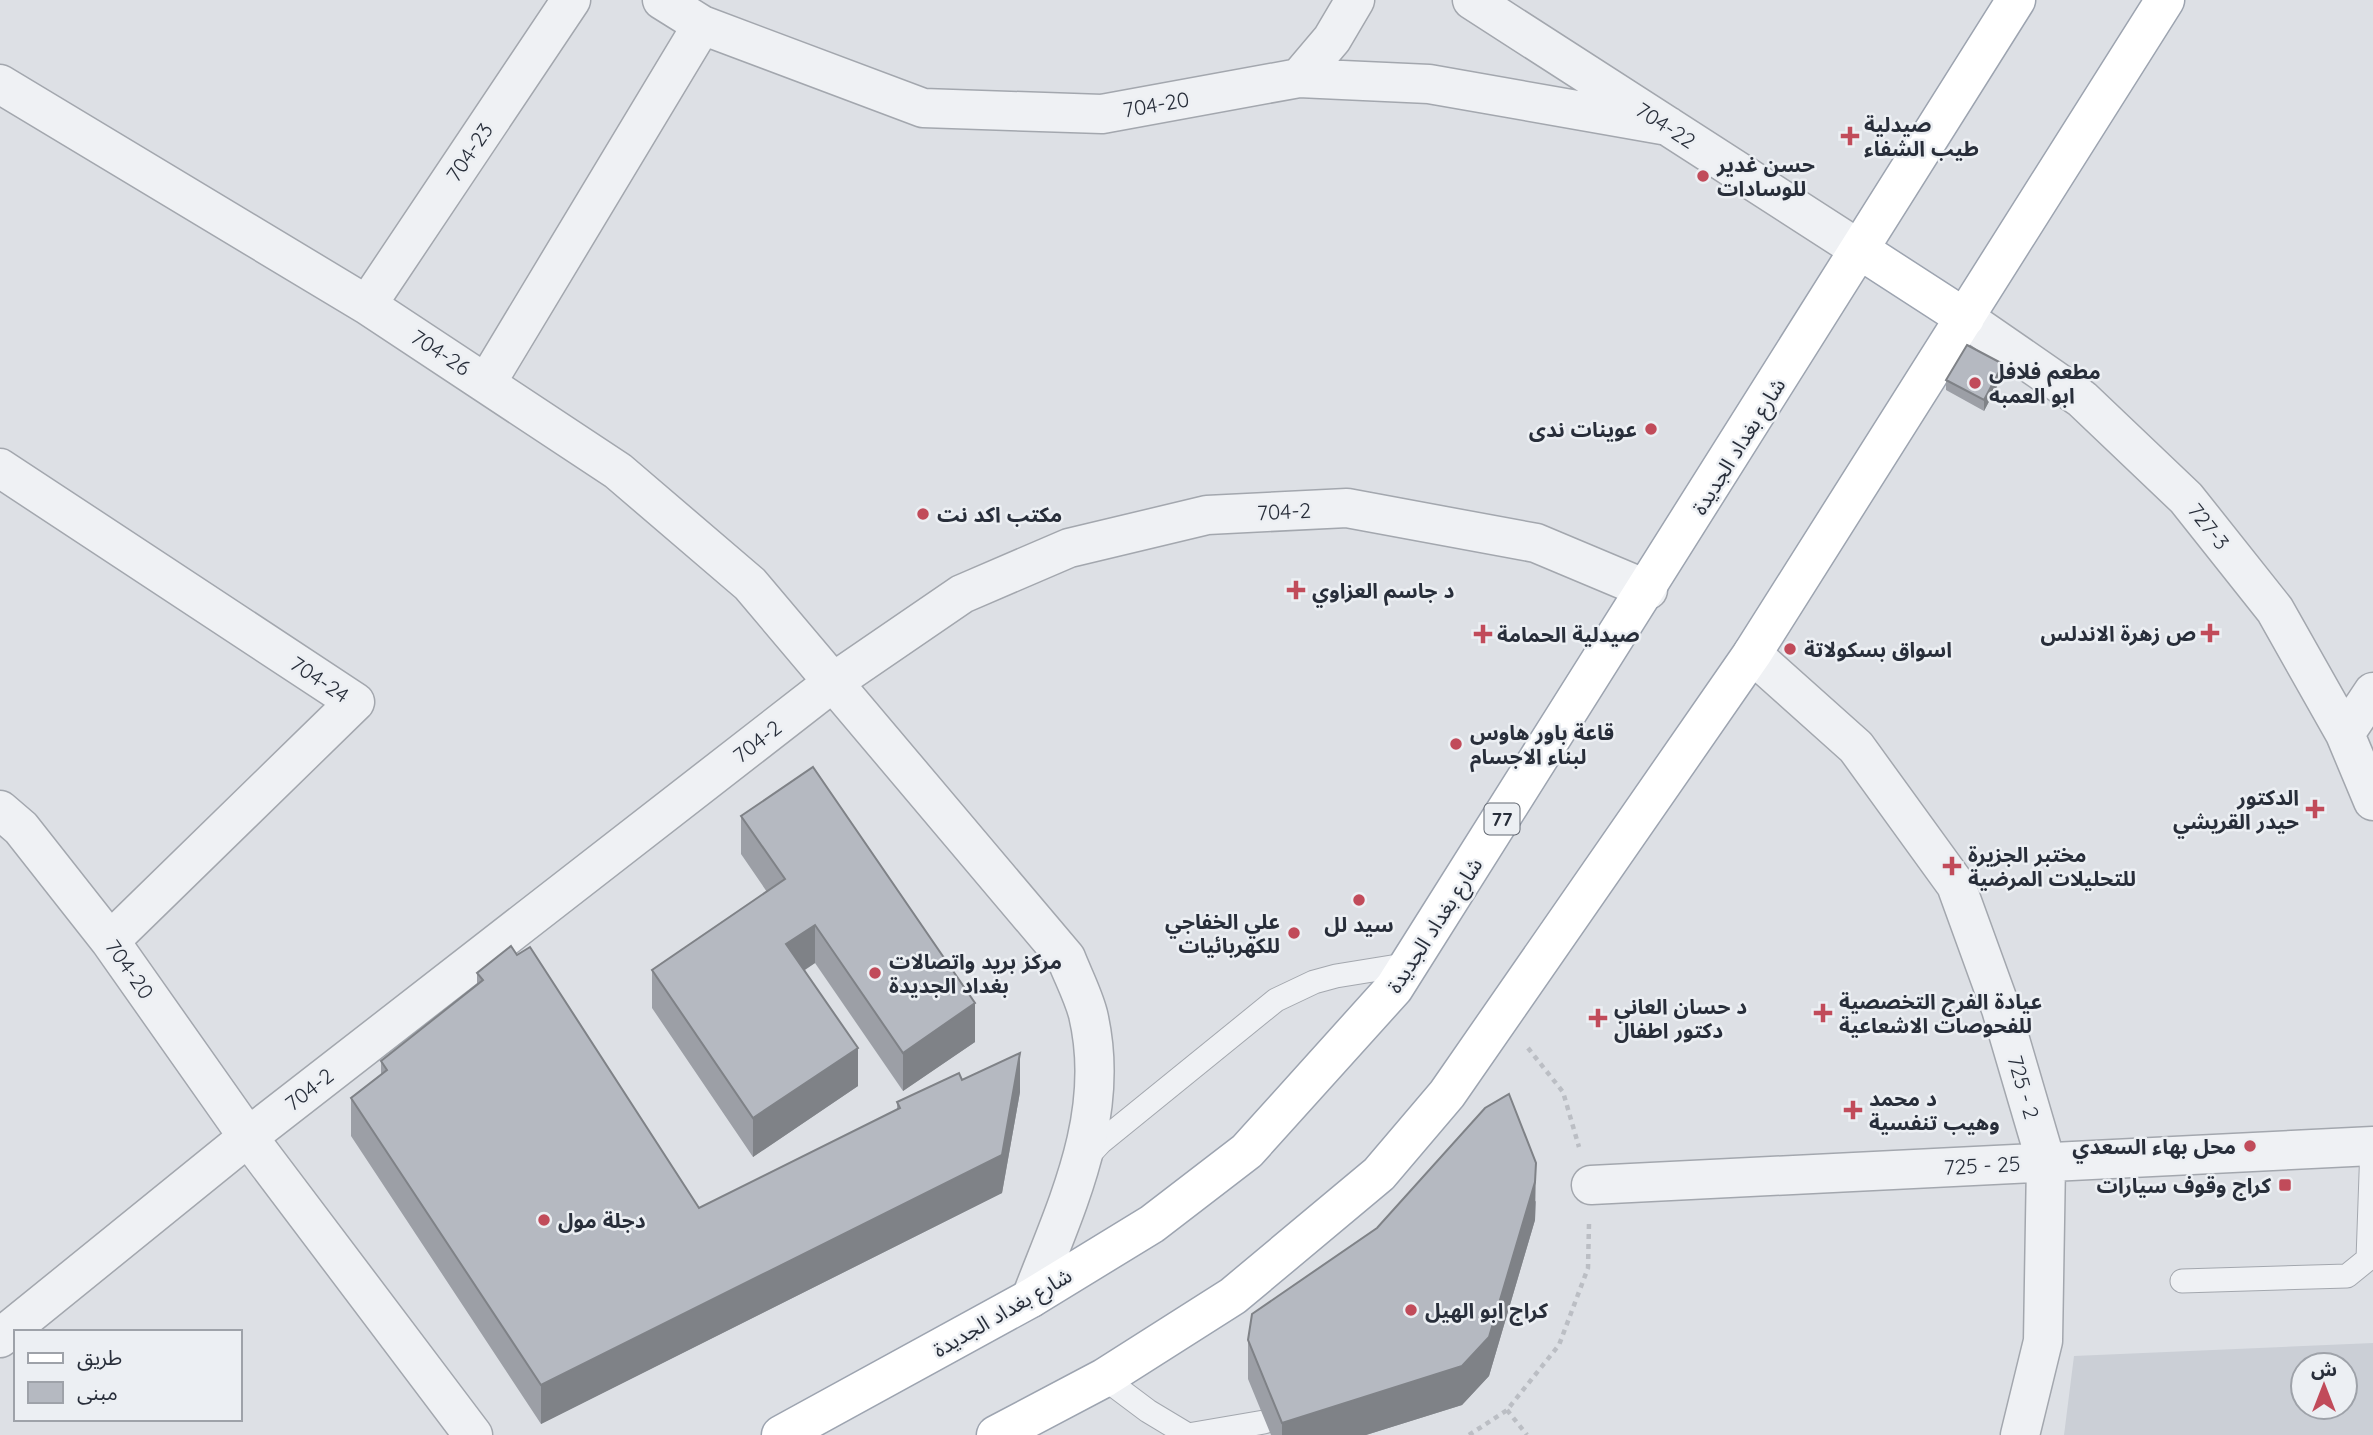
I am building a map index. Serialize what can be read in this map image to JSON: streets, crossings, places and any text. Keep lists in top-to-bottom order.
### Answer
{
  "streets": {
    "main road": ["شارع بغداد الجديدة", "77"],
    "street": [
      "704-20",
      "704-22",
      "704-23",
      "704-26",
      "704-2",
      "727-3",
      "704-24",
      "725 - 2",
      "725 - 25"
    ]
  },
  "crossings": [
    ["704-20", "704-22"],
    ["704-20", "704-2"],
    ["704-20", "704-24"],
    ["704-22", "شارع بغداد الجديدة"],
    ["704-23", "704-26"],
    ["704-26", "شارع بغداد الجديدة"],
    ["704-26", "704-2"],
    ["شارع بغداد الجديدة", "704-2"],
    ["725 - 2", "725 - 25"]
  ],
  "places": {
    "health": [
      "صيدلية طيب الشفاء",
      "د جاسم العزاوي",
      "ص زهرة الاندلس",
      "صيدلية الحمامة",
      "الدكتور حيدر القريشي",
      "مختبر الجزيرة للتحليلات المرضية",
      "عيادة الفرج التخصصية للفحوصات الاشعاعية",
      "د حسان العاني دكتور اطفال",
      "د محمد وهيب تنفسية"
    ],
    "other": [
      "حسن غدير للوسادات",
      "مطعم فلافل ابو العمبه",
      "عوينات ندى",
      "مكتب اكد نت",
      "اسواق بسكولاتة",
      "قاعة باور هاوس لبناء الاجسام",
      "سيد لل",
      "علي الخفاجي للكهربائيات",
      "مركز بريد واتصالات بغداد الجديدة",
      "محل بهاء السعدي",
      "دجلة مول",
      "كراج ابو الهيل"
    ],
    "transit": ["كراج وقوف سيارات"]
  },
  "legend": ["طريق", "مبنى"],
  "north": "top"
}
